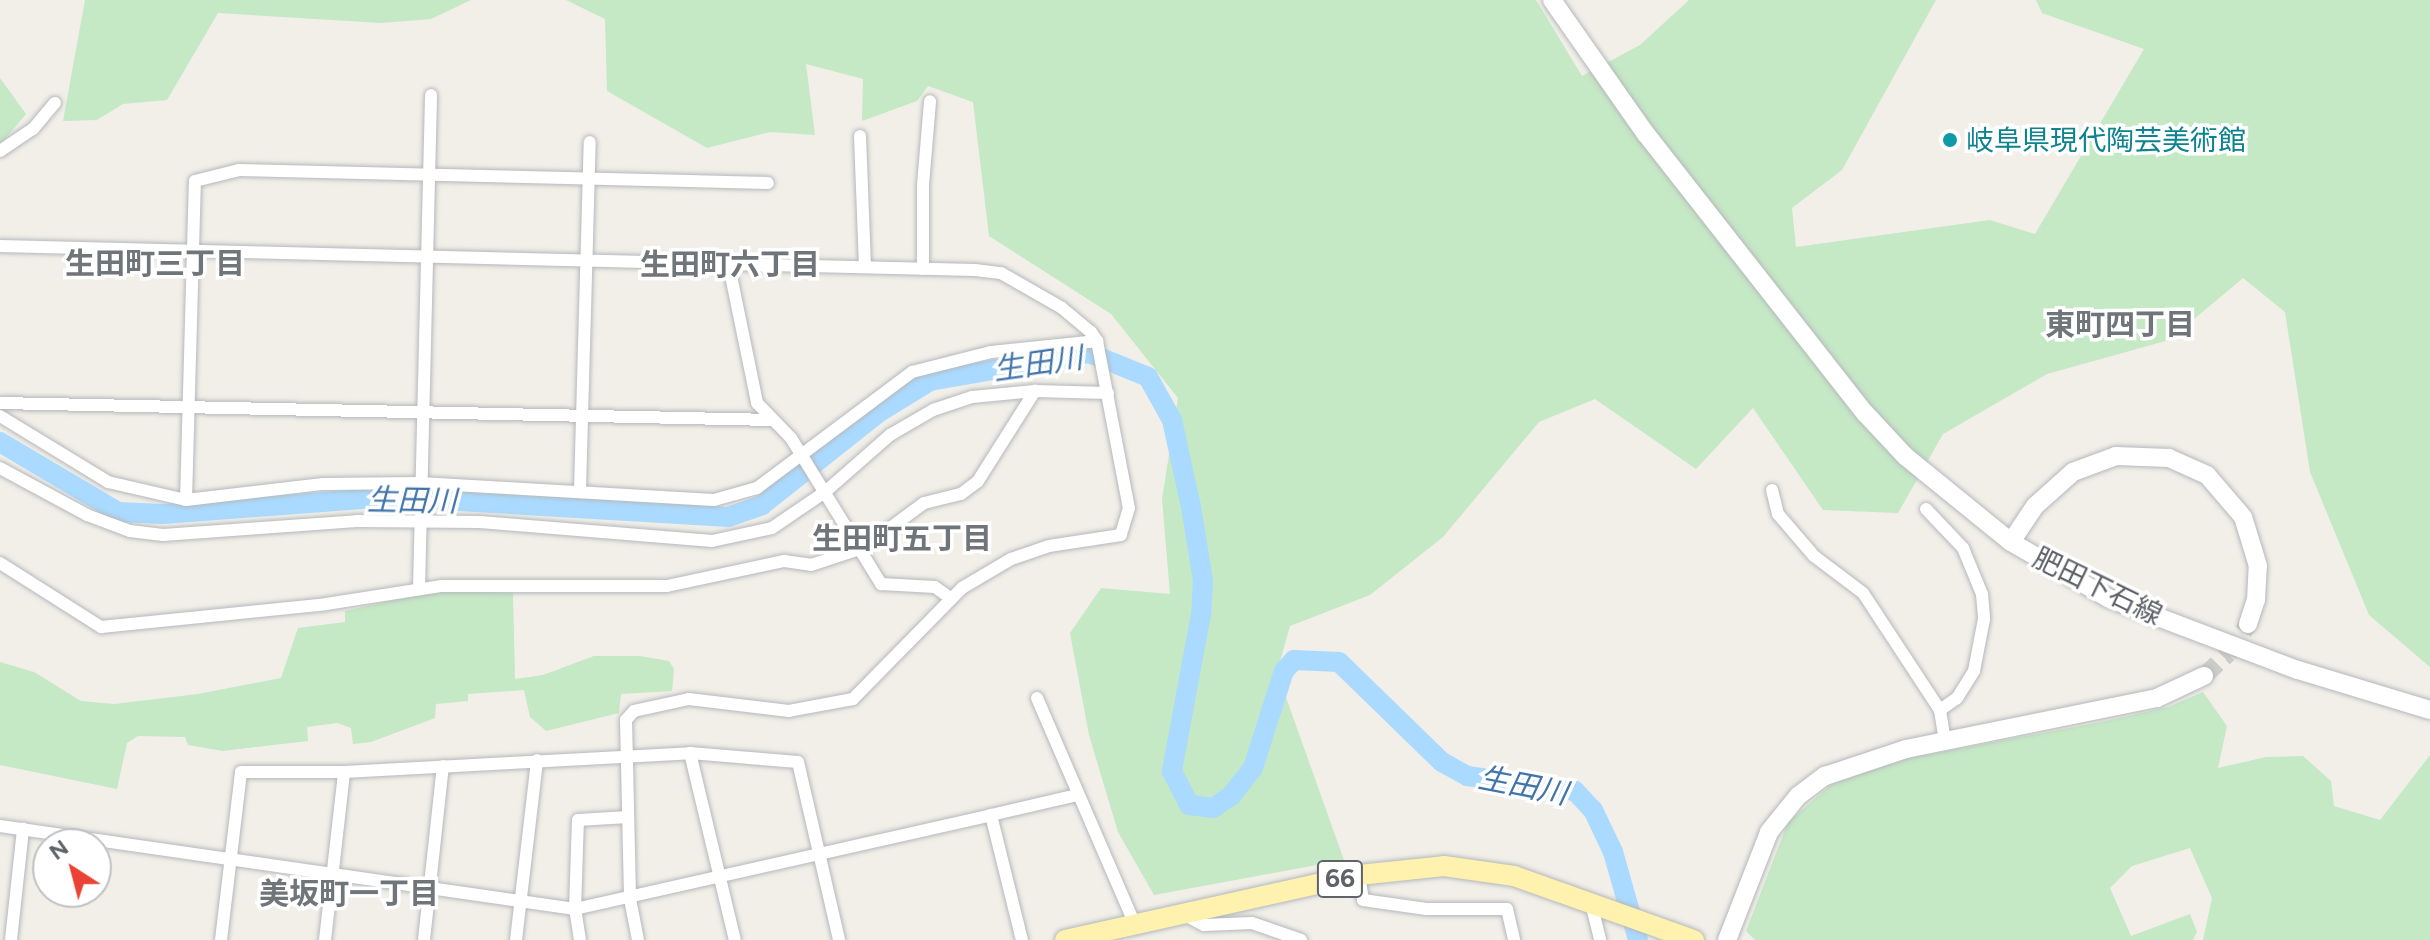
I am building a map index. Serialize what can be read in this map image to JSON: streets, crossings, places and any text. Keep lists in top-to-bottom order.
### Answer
{
  "streets": {
    "main road": ["肥田下石線", "66"]
  },
  "districts": [
    "生田町三丁目",
    "生田町六丁目",
    "東町四丁目",
    "生田町五丁目",
    "美坂町一丁目"
  ],
  "water": ["生田川"],
  "places": ["岐阜県現代陶芸美術館"],
  "north": "top left"
}
